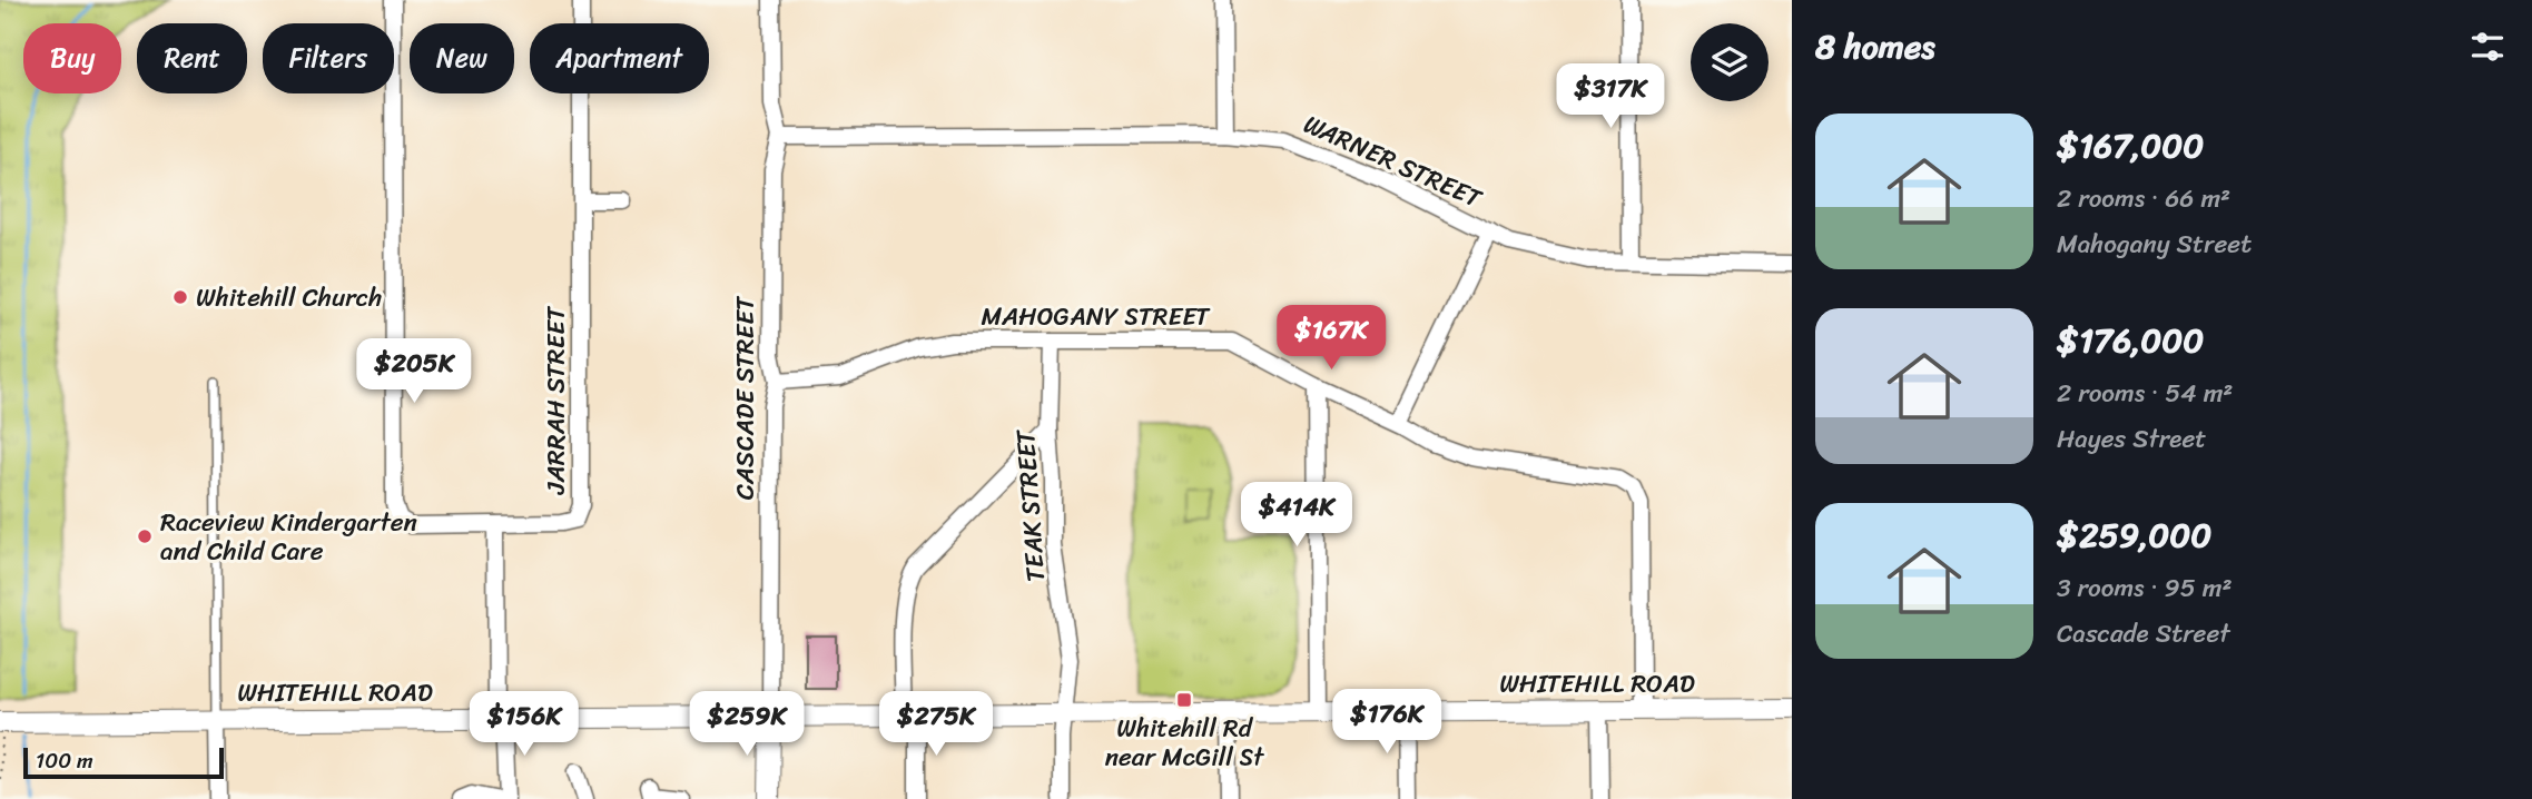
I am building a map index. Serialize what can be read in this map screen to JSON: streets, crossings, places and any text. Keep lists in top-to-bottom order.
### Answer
{
  "streets": {
    "street": [
      "WARNER STREET",
      "MAHOGANY STREET",
      "CASCADE STREET",
      "JARRAH STREET",
      "TEAK STREET",
      "WHITEHILL ROAD"
    ]
  },
  "crossings": [
    ["WARNER STREET", "CASCADE STREET"],
    ["MAHOGANY STREET", "CASCADE STREET"],
    ["MAHOGANY STREET", "TEAK STREET"],
    ["MAHOGANY STREET", "WHITEHILL ROAD"],
    ["CASCADE STREET", "WHITEHILL ROAD"],
    ["TEAK STREET", "WHITEHILL ROAD"]
  ],
  "places": {
    "other": ["Whitehill Church", "Raceview Kindergarten and Child Care"],
    "transit": ["Whitehill Rd near McGill St"]
  },
  "scale_bar": "100 m",
  "page": {
    "heading": "8 homes",
    "chip": [
      "Buy",
      "Rent",
      "Filters",
      "New",
      "Apartment"
    ],
    "price": [
      "$317K",
      "$167K",
      "$205K",
      "$414K",
      "$176K",
      "$156K",
      "$259K",
      "$275K"
    ],
    "list": [
      {
        "name": "$167,000",
        "note": "2 rooms · 66 m² · Mahogany Street"
      },
      {
        "name": "$176,000",
        "note": "2 rooms · 54 m² · Hayes Street"
      },
      {
        "name": "$259,000",
        "note": "3 rooms · 95 m² · Cascade Street"
      }
    ],
    "scale": "100 m"
  }
}
